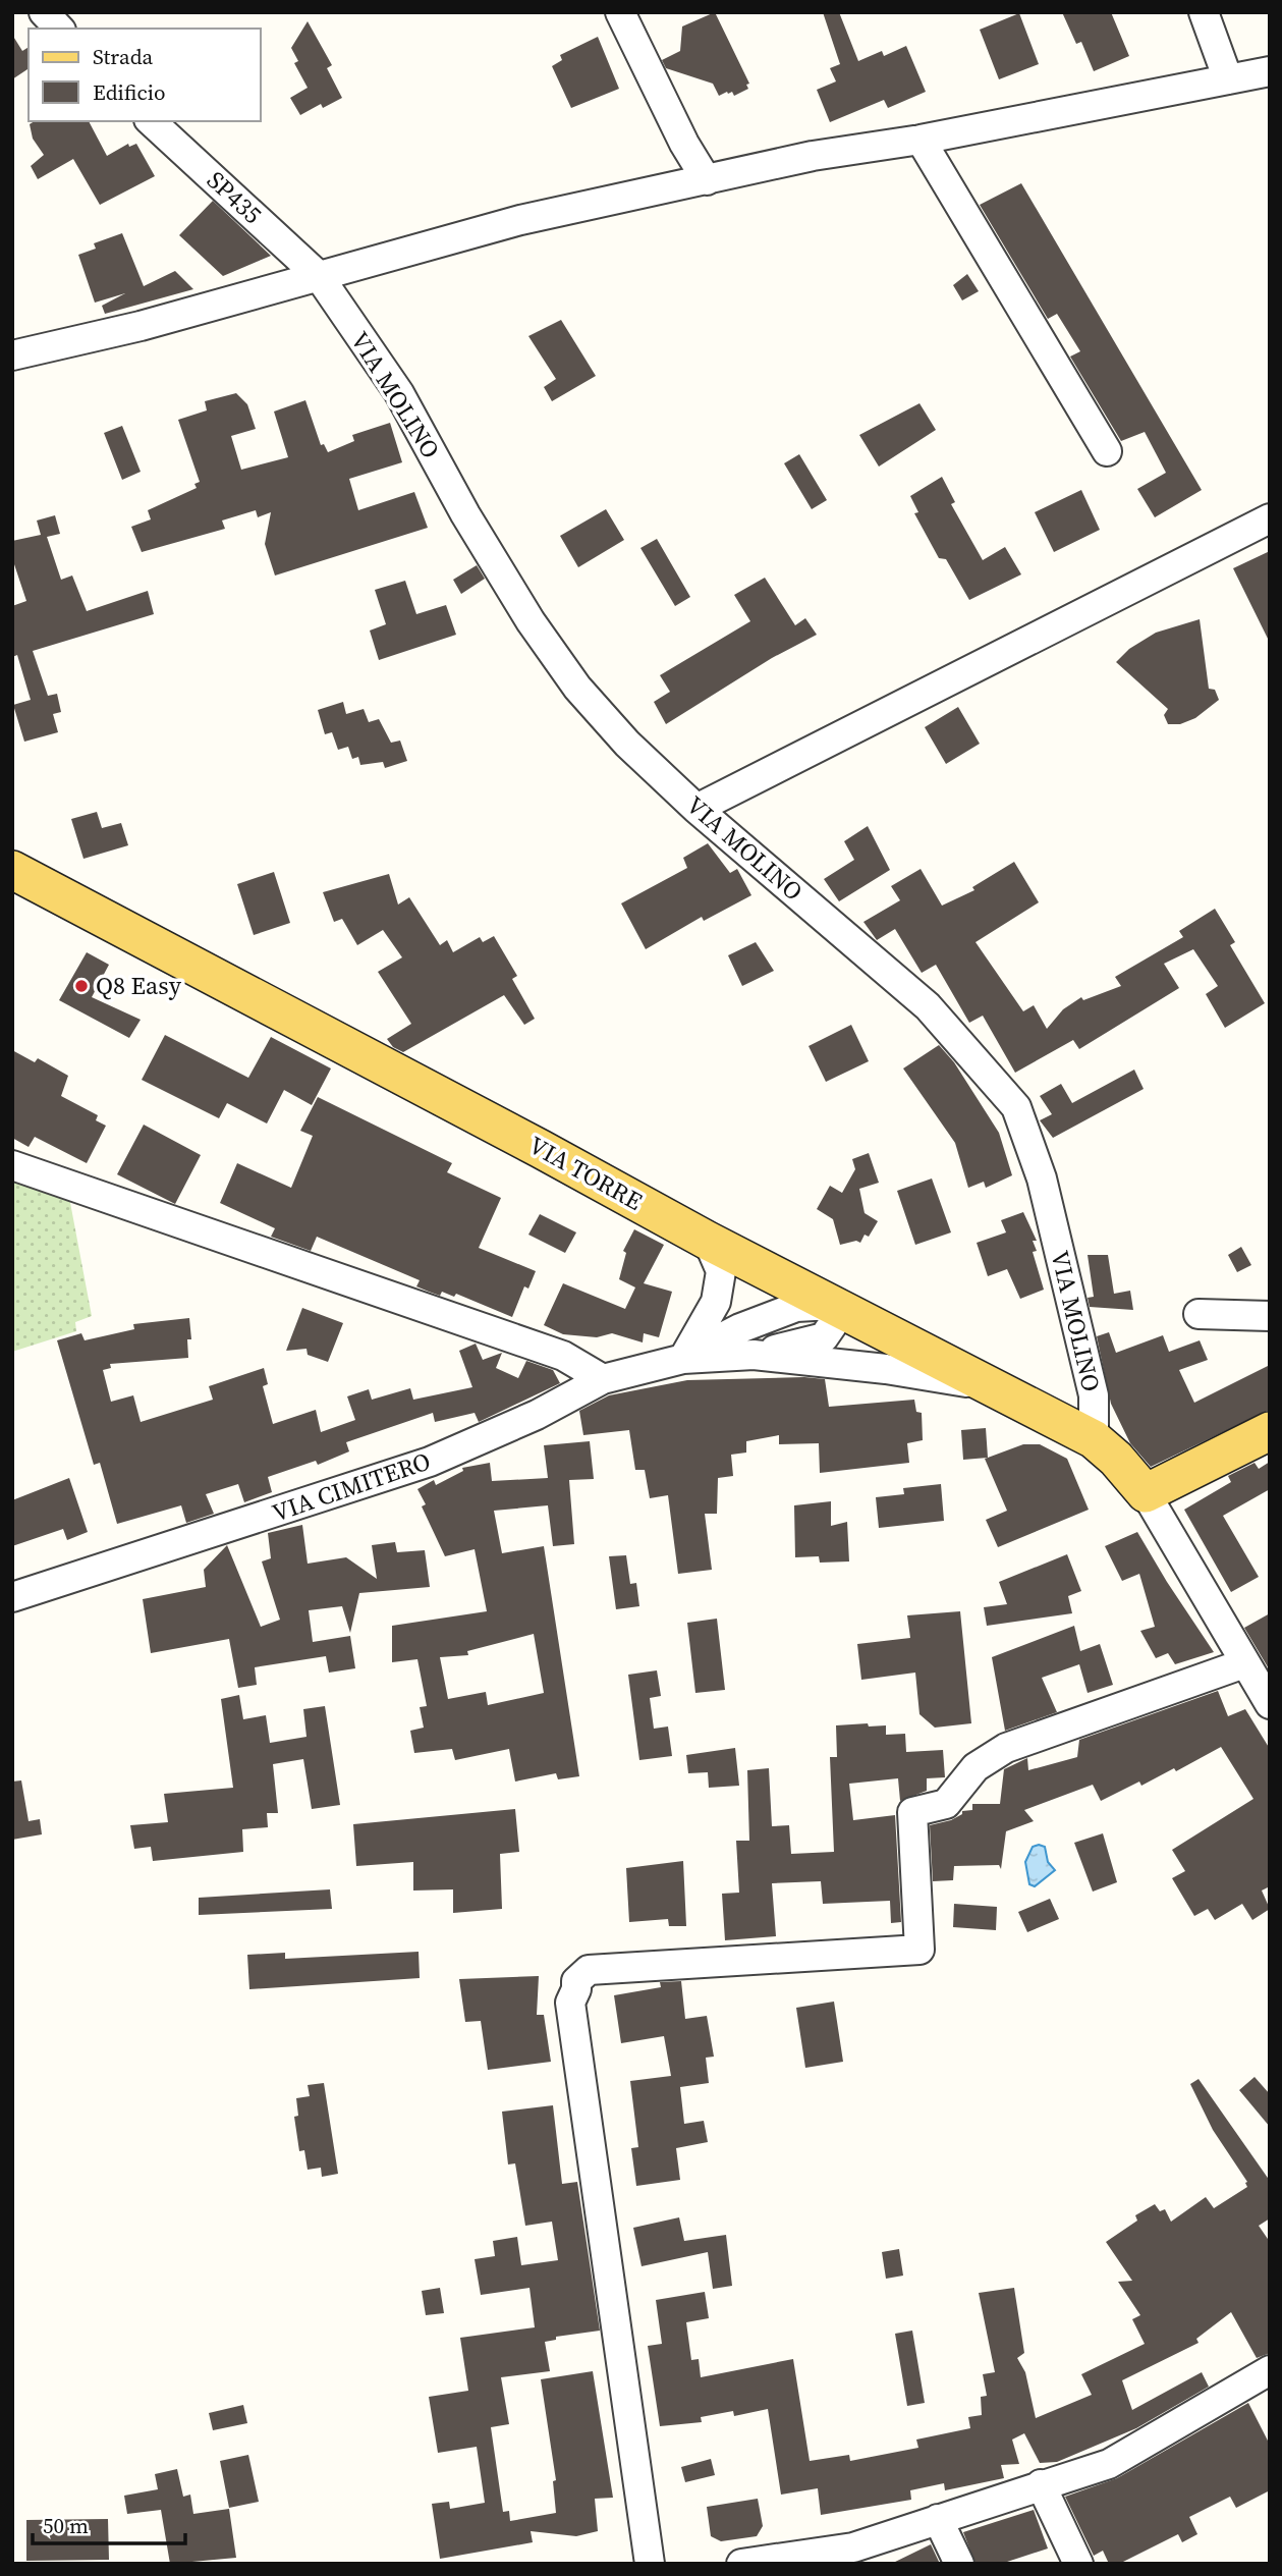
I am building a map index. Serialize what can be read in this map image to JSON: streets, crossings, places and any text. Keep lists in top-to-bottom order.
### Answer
{
  "streets": {
    "main road": ["VIA TORRE"],
    "street": ["SP435", "VIA MOLINO", "VIA CIMITERO"]
  },
  "crossings": [
    ["SP435", "VIA MOLINO"],
    ["VIA MOLINO", "VIA TORRE"],
    ["VIA TORRE", "VIA CIMITERO"]
  ],
  "places": ["Q8 Easy"],
  "legend": ["Strada", "Edificio"],
  "scale_bar": "50 m"
}
